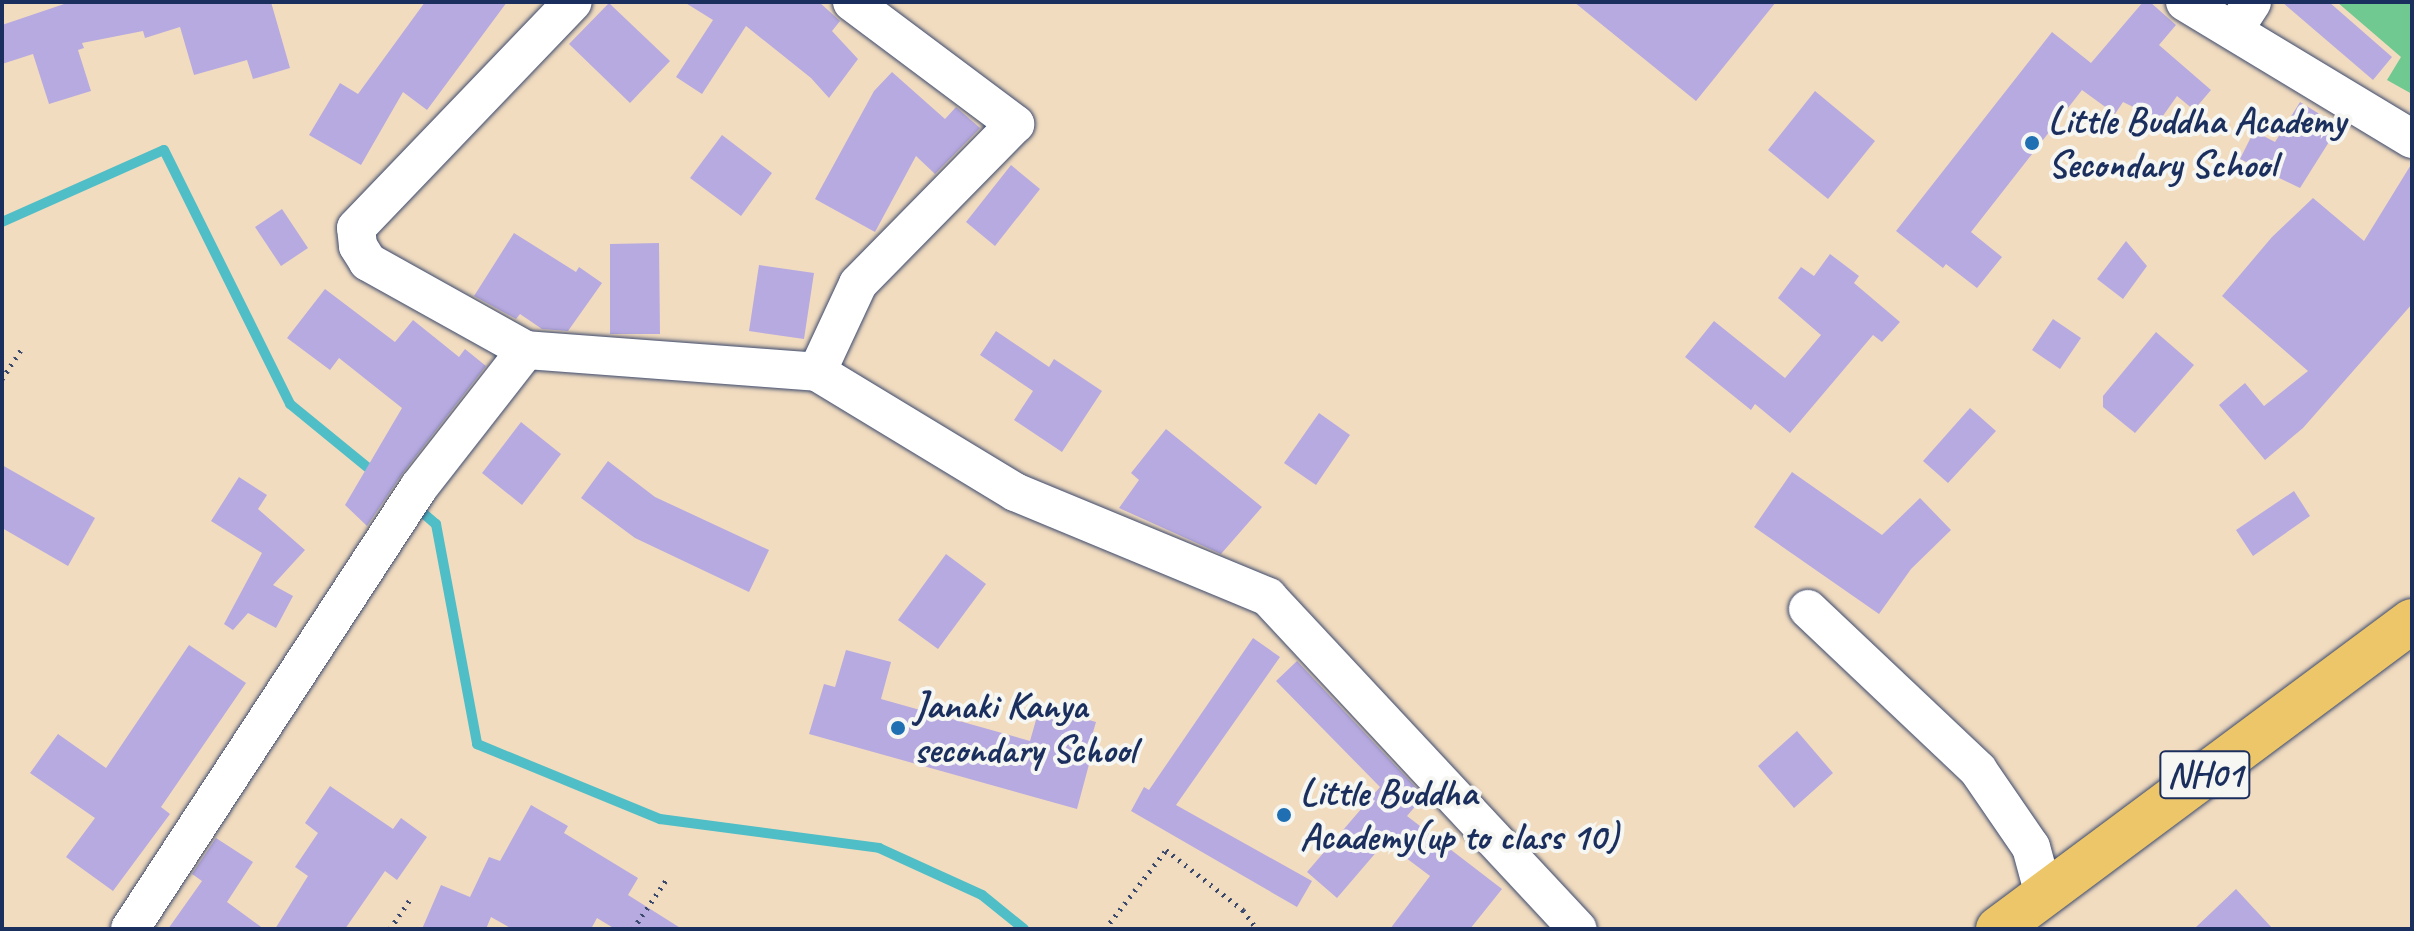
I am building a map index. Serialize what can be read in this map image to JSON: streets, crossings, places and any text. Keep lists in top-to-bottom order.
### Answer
{
  "streets": {
    "highway": ["NH01"]
  },
  "places": ["Little Buddha Academy Secondary School", "Janaki Kanya secondary School", "Little Buddha Academy(up to class 10)"]
}
